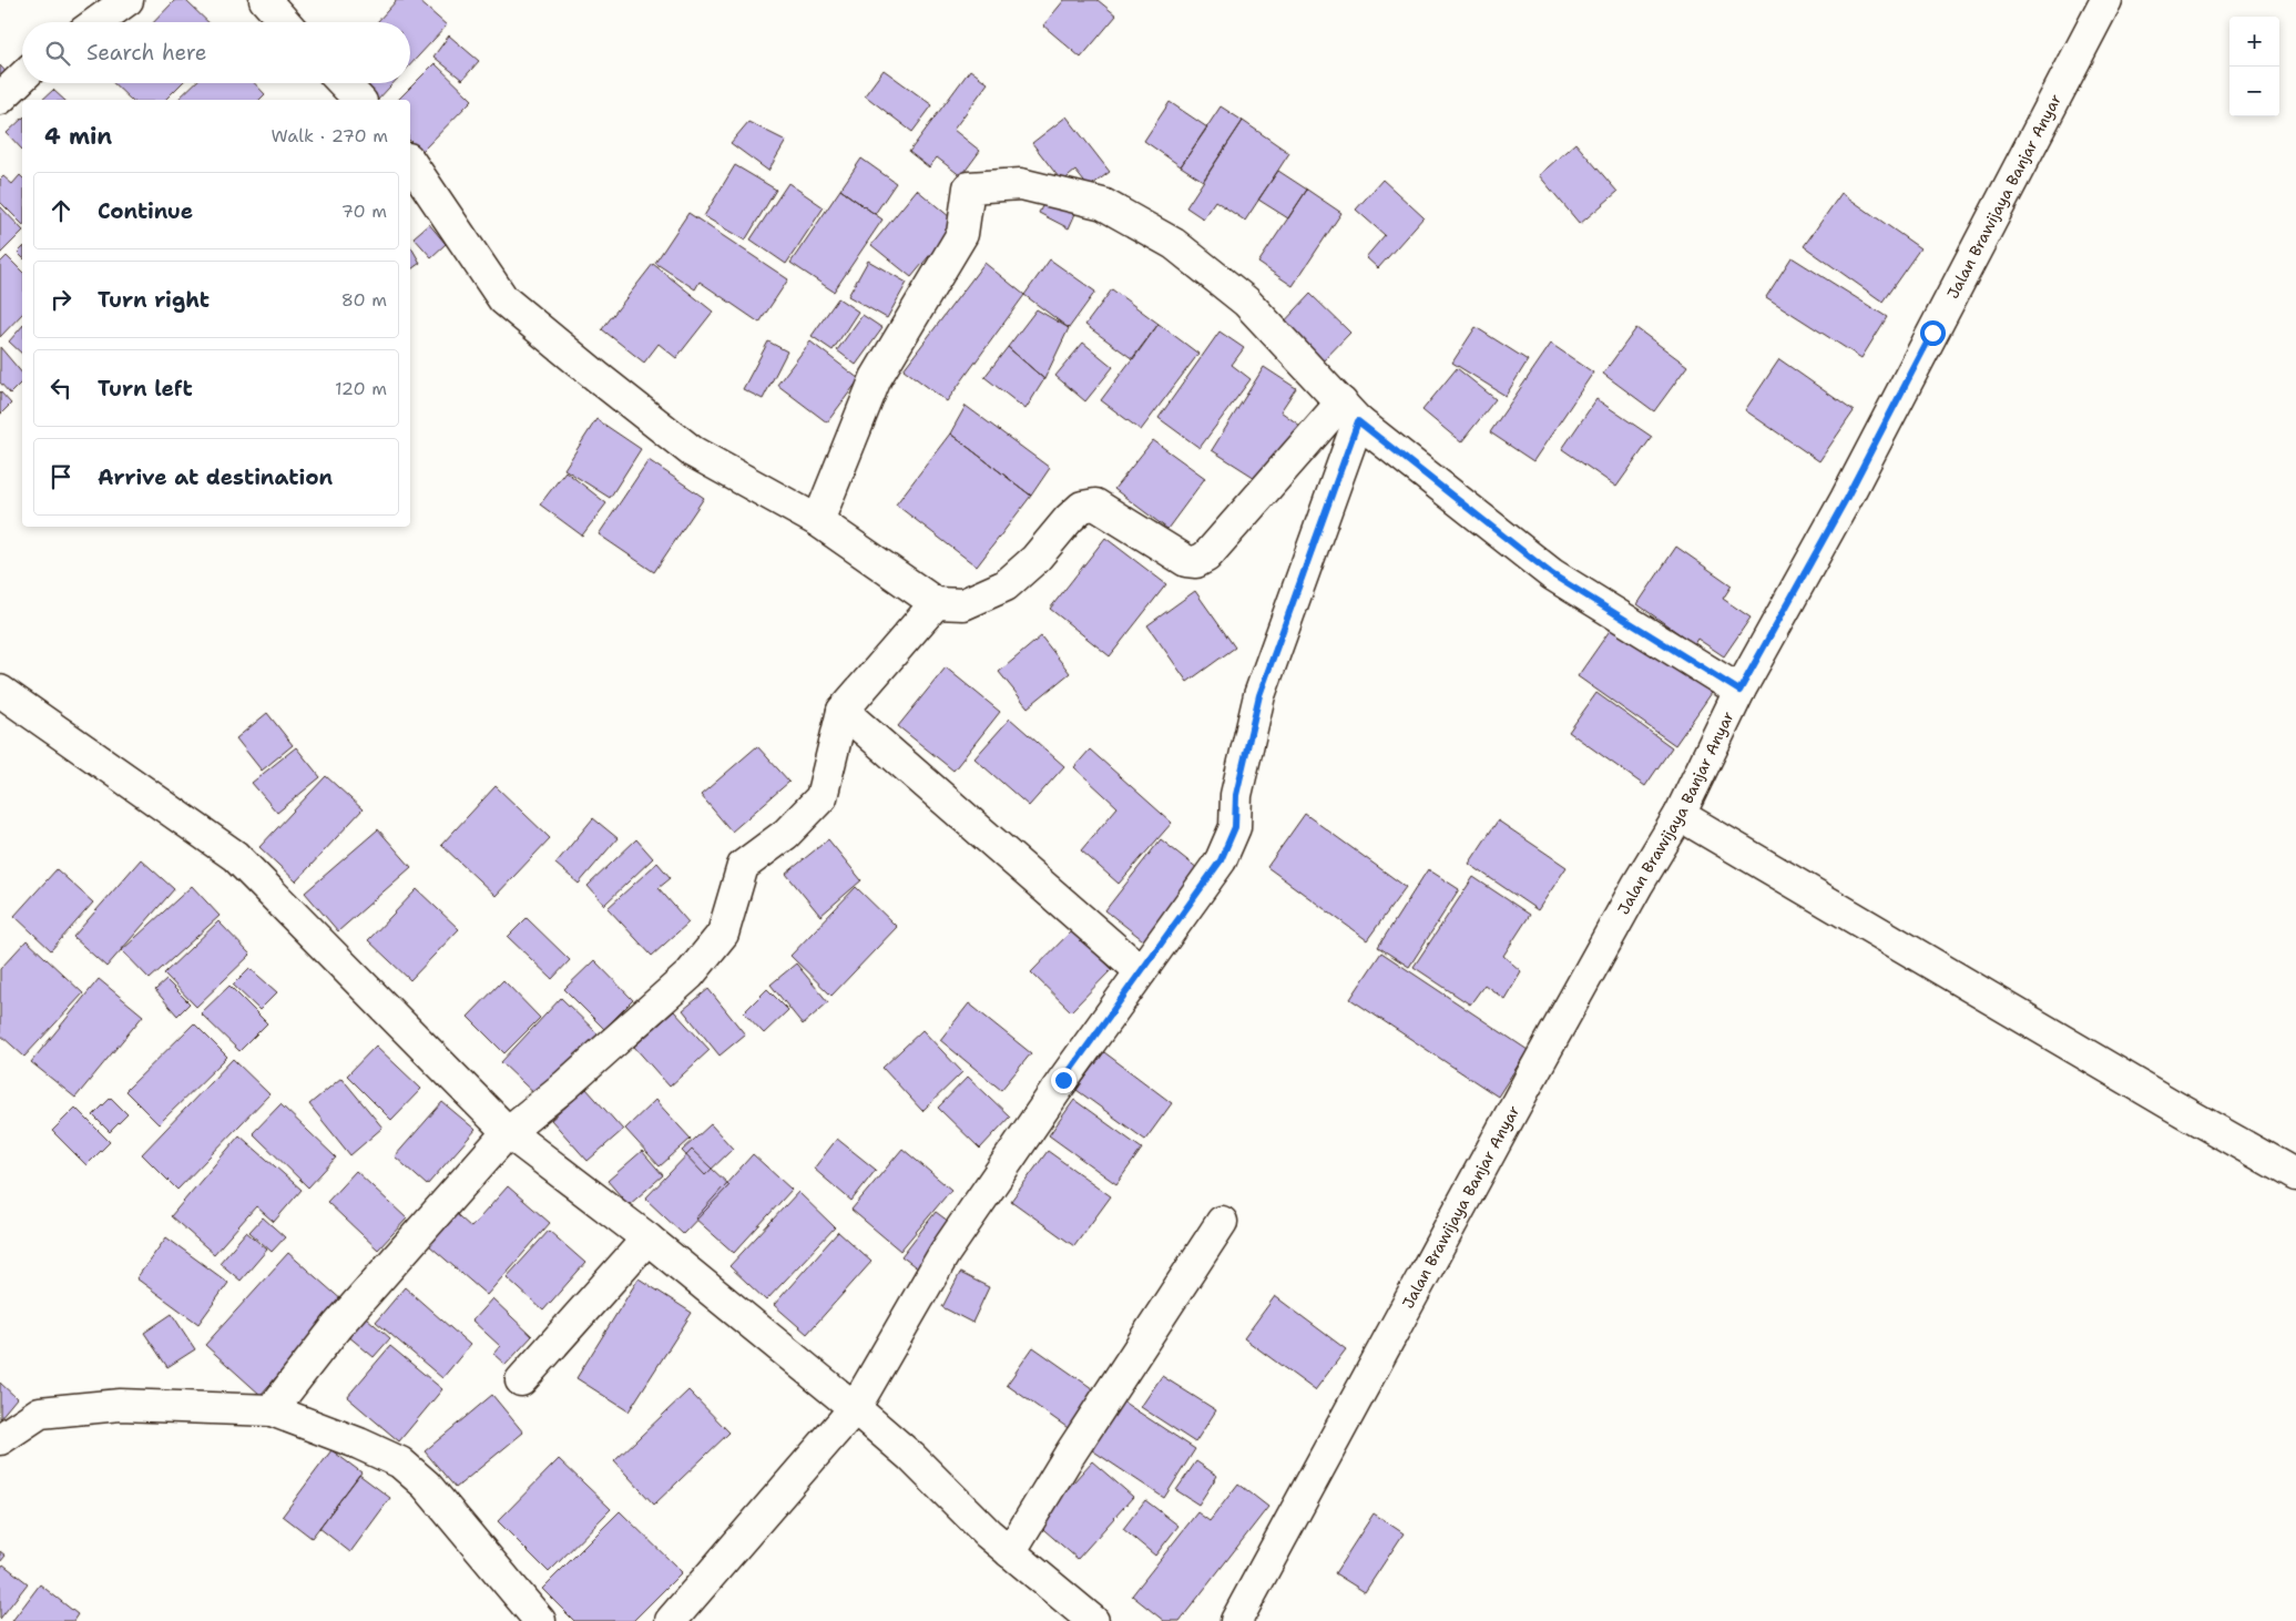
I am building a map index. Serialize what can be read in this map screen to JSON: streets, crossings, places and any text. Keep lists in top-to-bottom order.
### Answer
{
  "streets": {
    "street": ["Jalan Brawijaya Banjar Anyar"]
  },
  "page": {
    "map_buttons": ["+", "−"],
    "search": "Search here",
    "heading": ["4 min", "Walk · 270 m"],
    "list": [
      ["Continue", "70 m"],
      ["Turn right", "80 m"],
      ["Turn left", "120 m"],
      "Arrive at destination"
    ]
  }
}
